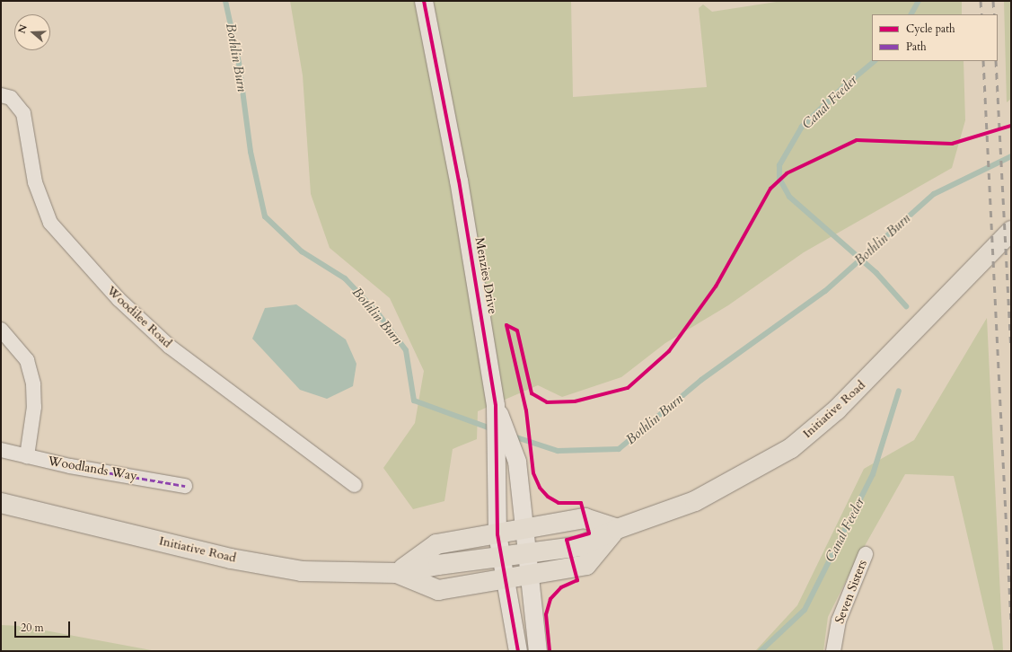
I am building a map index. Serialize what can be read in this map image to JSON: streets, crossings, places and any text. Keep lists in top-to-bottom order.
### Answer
{
  "streets": {
    "main road": ["Initiative Road"],
    "street": [
      "Menzies Drive",
      "Woodilee Road",
      "Woodlands Way",
      "Seven Sisters"
    ]
  },
  "crossings": [
    ["Menzies Drive", "Initiative Road"]
  ],
  "water": ["Bothlin Burn", "Canal Feeder"],
  "legend": ["Cycle path", "Path"],
  "scale_bar": "20 m",
  "north": "left"
}
